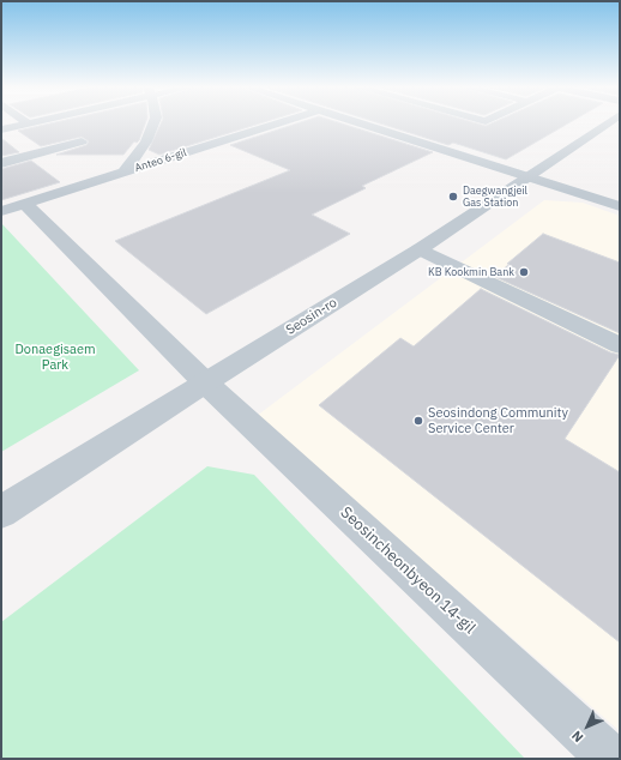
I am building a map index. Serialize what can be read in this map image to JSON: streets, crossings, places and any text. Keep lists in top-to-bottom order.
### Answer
{
  "streets": {
    "street": ["Anteo 6-gil", "Seosin-ro", "Seosincheonbyeon 14-gil"]
  },
  "crossings": [
    ["Anteo 6-gil", "Seosincheonbyeon 14-gil"],
    ["Seosin-ro", "Seosincheonbyeon 14-gil"]
  ],
  "parks": ["Donaegisaem Park"],
  "places": ["Daegwangjeil Gas Station", "KB Kookmin Bank", "Seosindong Community Service Center"],
  "north": "bottom left"
}
